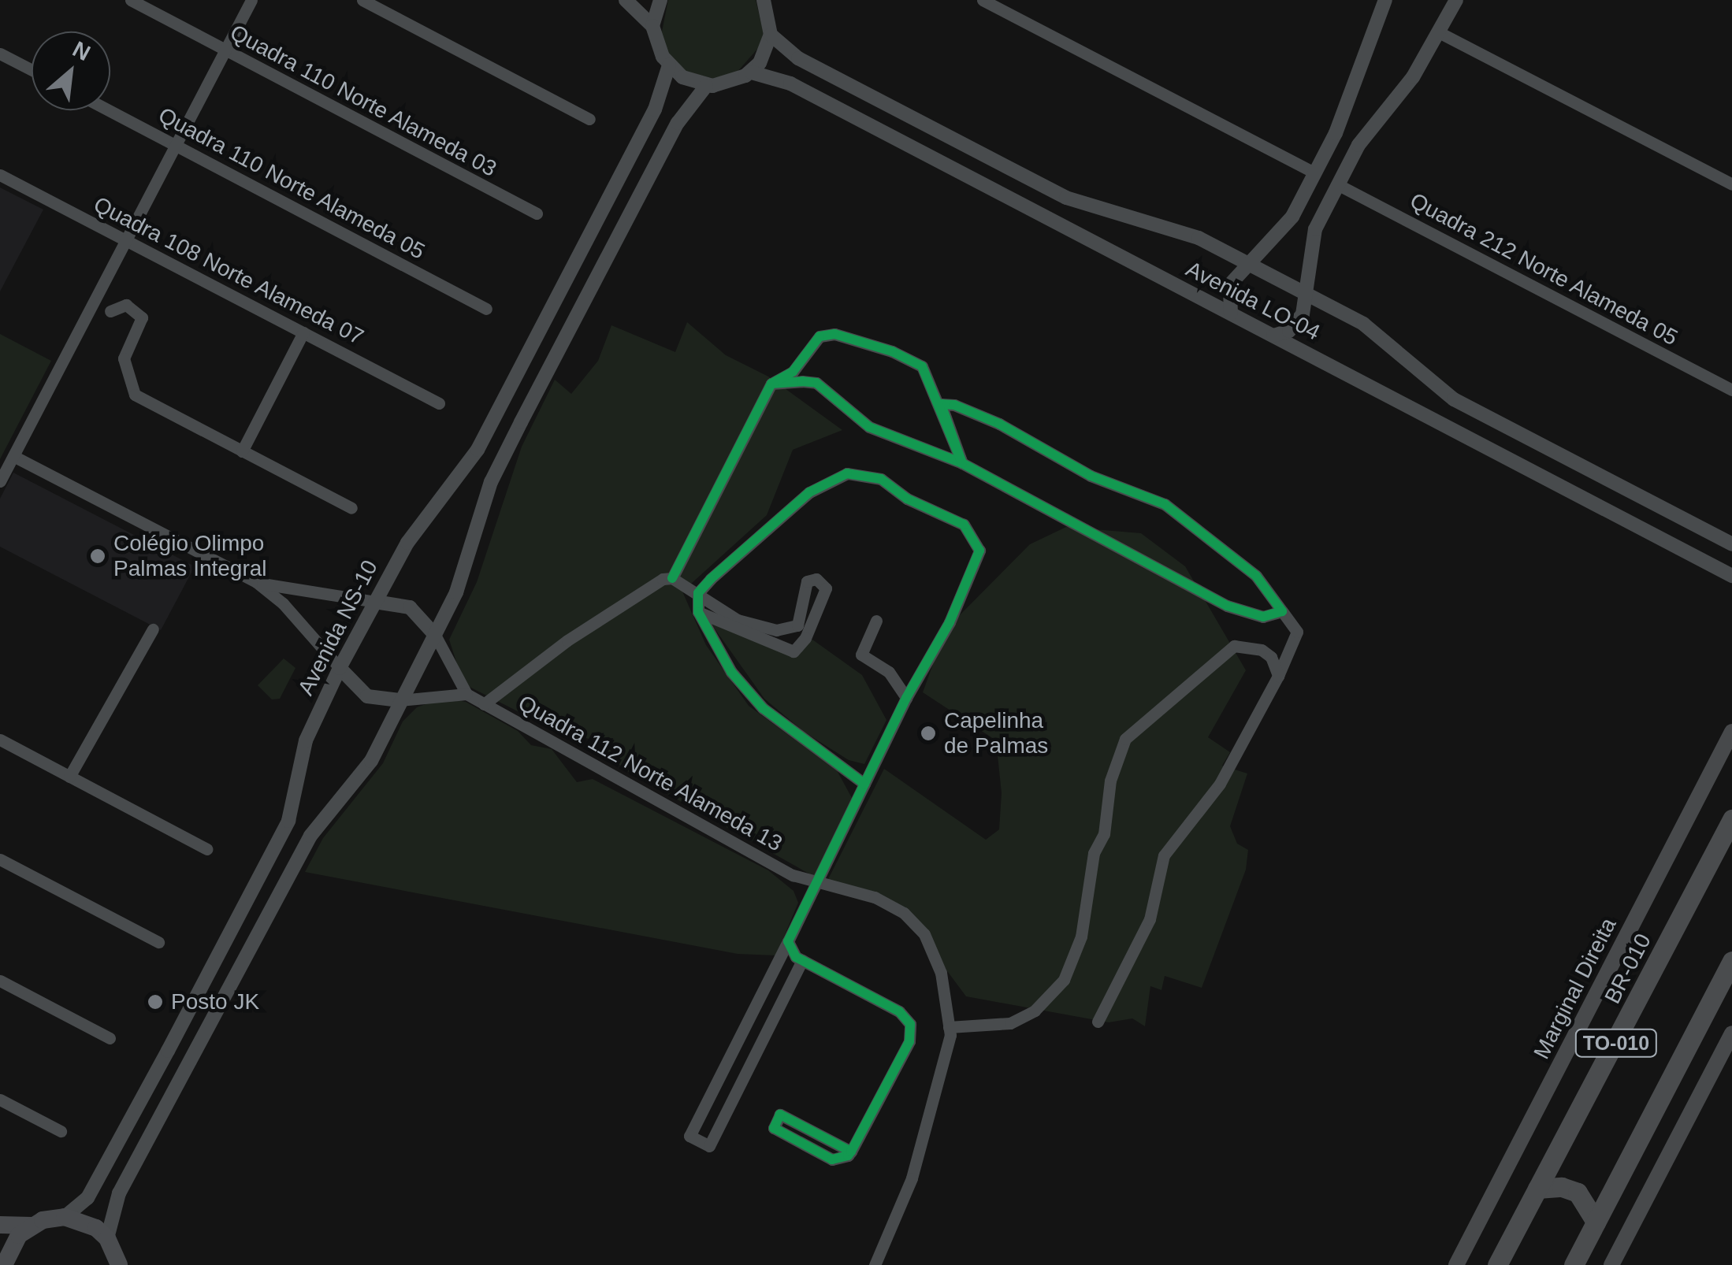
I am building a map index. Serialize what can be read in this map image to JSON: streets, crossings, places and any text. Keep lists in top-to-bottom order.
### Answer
{
  "streets": {
    "highway": ["BR-010", "TO-010"],
    "main road": ["Marginal Direita"],
    "street": [
      "Quadra 110 Norte Alameda 03",
      "Quadra 110 Norte Alameda 05",
      "Quadra 212 Norte Alameda 05",
      "Quadra 108 Norte Alameda 07",
      "Avenida LO-04",
      "Avenida NS-10",
      "Quadra 112 Norte Alameda 13"
    ]
  },
  "places": ["Colégio Olimpo Palmas Integral", "Capelinha de Palmas", "Posto JK"],
  "north": "top right"
}
